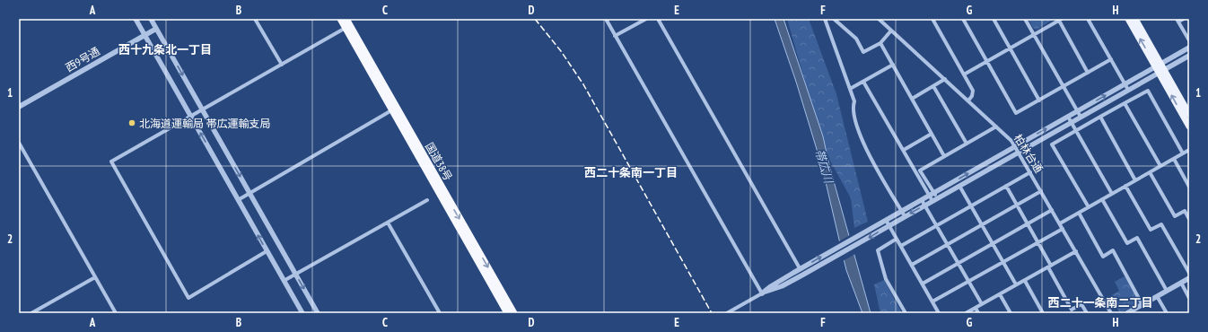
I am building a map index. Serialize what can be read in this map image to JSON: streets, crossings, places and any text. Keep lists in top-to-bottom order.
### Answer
{
  "streets": {
    "highway": ["国道38号"],
    "street": ["西9号通", "柏林台通"]
  },
  "districts": ["西十九条北一丁目", "西二十条南一丁目", "西二十一条南二丁目"],
  "water": ["帯広川"],
  "places": ["北海道運輸局 帯広運輸支局"],
  "grid": {
    "columns": [
      "A",
      "B",
      "C",
      "D",
      "E",
      "F",
      "G",
      "H"
    ],
    "rows": ["1", "2"]
  }
}
